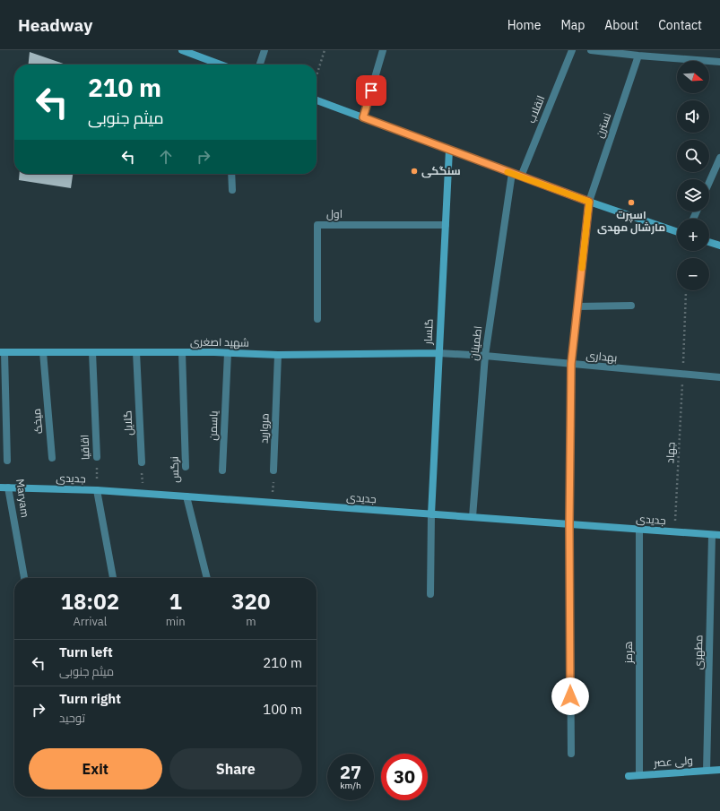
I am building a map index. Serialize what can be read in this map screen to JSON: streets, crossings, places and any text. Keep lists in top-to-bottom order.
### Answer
{
  "streets": {
    "street": [
      "انقلاب",
      "نسترن",
      "اول",
      "گلسار",
      "شهید اصغری",
      "اطمینان",
      "بهداری",
      "میخک",
      "گلایل",
      "یاسمن",
      "مروارید",
      "اقاقیا",
      "نرگس",
      "جدیدی",
      "Maryam",
      "هرمز",
      "مطهری",
      "ولی عصر"
    ],
    "path": ["جهاد"]
  },
  "crossings": [
    ["نسترن", "بهداری"],
    ["نسترن", "جدیدی"],
    ["اول", "گلسار"],
    ["گلسار", "شهید اصغری"],
    ["گلسار", "بهداری"],
    ["گلسار", "جدیدی"],
    ["شهید اصغری", "بهداری"],
    ["شهید اصغری", "میخک"],
    ["شهید اصغری", "گلایل"],
    ["شهید اصغری", "یاسمن"],
    ["شهید اصغری", "مروارید"],
    ["شهید اصغری", "اقاقیا"],
    ["شهید اصغری", "نرگس"],
    ["اطمینان", "بهداری"],
    ["اطمینان", "جدیدی"],
    ["بهداری", "جهاد"],
    ["اقاقیا", "جدیدی"],
    ["جهاد", "جدیدی"],
    ["نرگس", "جدیدی"],
    ["جدیدی", "Maryam"],
    ["جدیدی", "هرمز"],
    ["جدیدی", "مطهری"],
    ["هرمز", "ولی عصر"],
    ["مطهری", "ولی عصر"]
  ],
  "places": ["سنگکی", "اسپرت مارشال مهدی"],
  "north": "right",
  "page": {
    "header": "Headway",
    "nav": [
      "Home",
      "Map",
      "About",
      "Contact"
    ],
    "map_buttons": ["+", "−"],
    "turn": ["210 m", "میثم جنوبی"],
    "eta": [
      "18:02",
      "Arrival",
      "1",
      "min",
      "320",
      "m"
    ],
    "list": [
      {
        "name": "Turn left",
        "note": "میثم جنوبی",
        "value": "210 m"
      },
      {
        "name": "Turn right",
        "note": "توحید",
        "value": "100 m"
      }
    ],
    "buttons": ["Exit", "Share"],
    "speed": "27 km/h",
    "limit": "30"
  }
}
